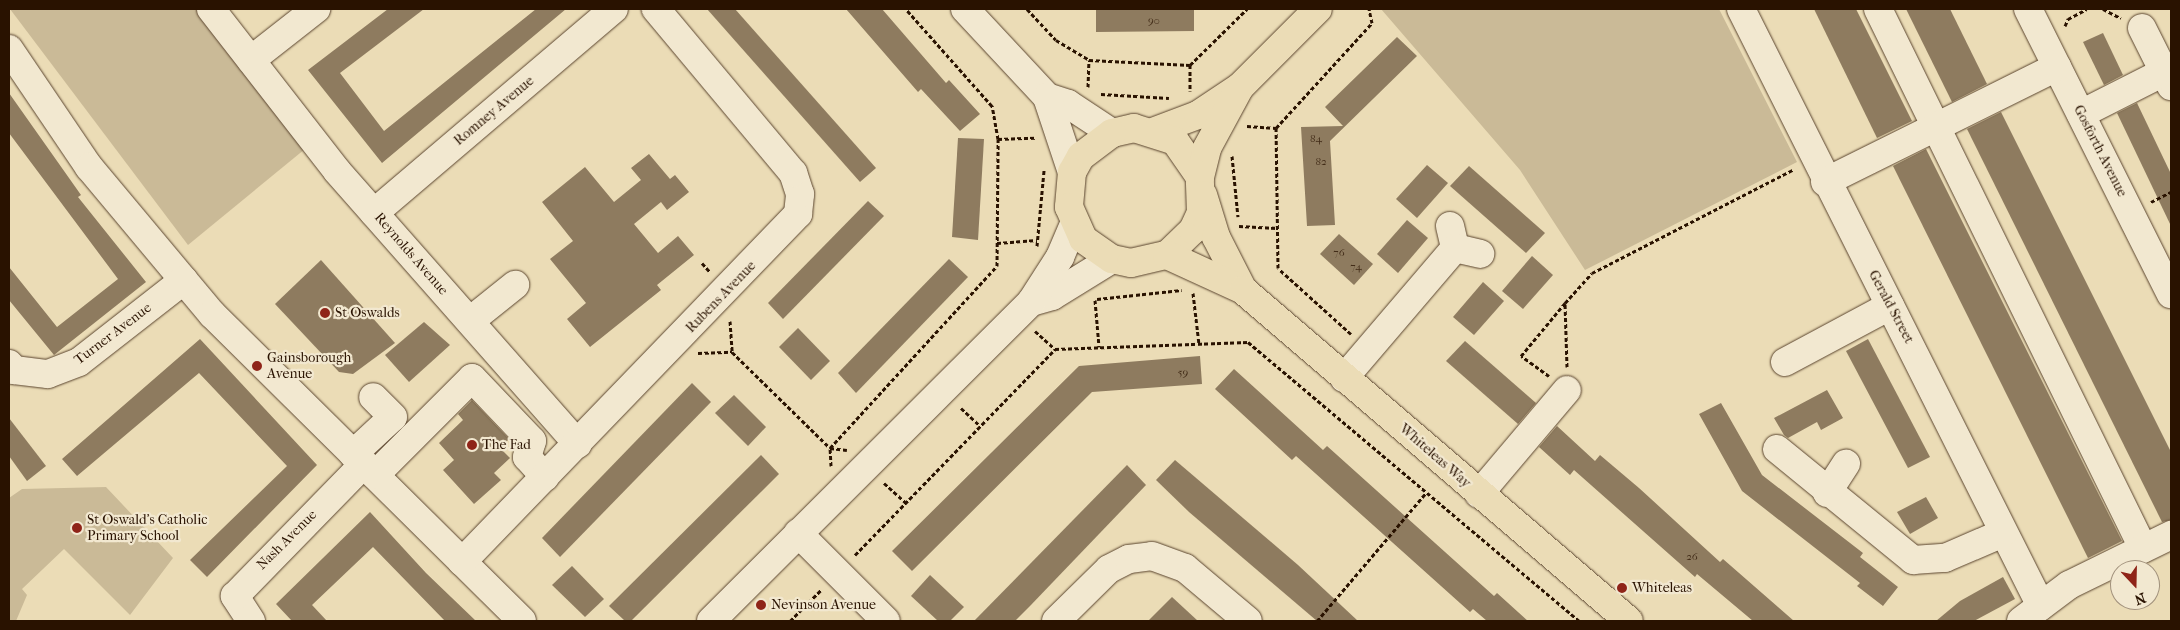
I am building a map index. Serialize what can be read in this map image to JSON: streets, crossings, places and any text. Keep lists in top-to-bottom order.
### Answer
{
  "streets": {
    "main road": ["Whiteleas Way"],
    "street": [
      "Romney Avenue",
      "Gosforth Avenue",
      "Reynolds Avenue",
      "Rubens Avenue",
      "Gerald Street",
      "Turner Avenue",
      "Nash Avenue"
    ]
  },
  "crossings": [
    ["Romney Avenue", "Reynolds Avenue"],
    ["Reynolds Avenue", "Rubens Avenue"]
  ],
  "places": [
    "St Oswalds",
    "Gainsborough Avenue",
    "The Fad",
    "St Oswald's Catholic Primary School",
    "Whiteleas",
    "Nevinson Avenue"
  ],
  "house_numbers": [
    "90",
    "84",
    "82",
    "76",
    "74",
    "59",
    "26"
  ],
  "north": "bottom"
}
